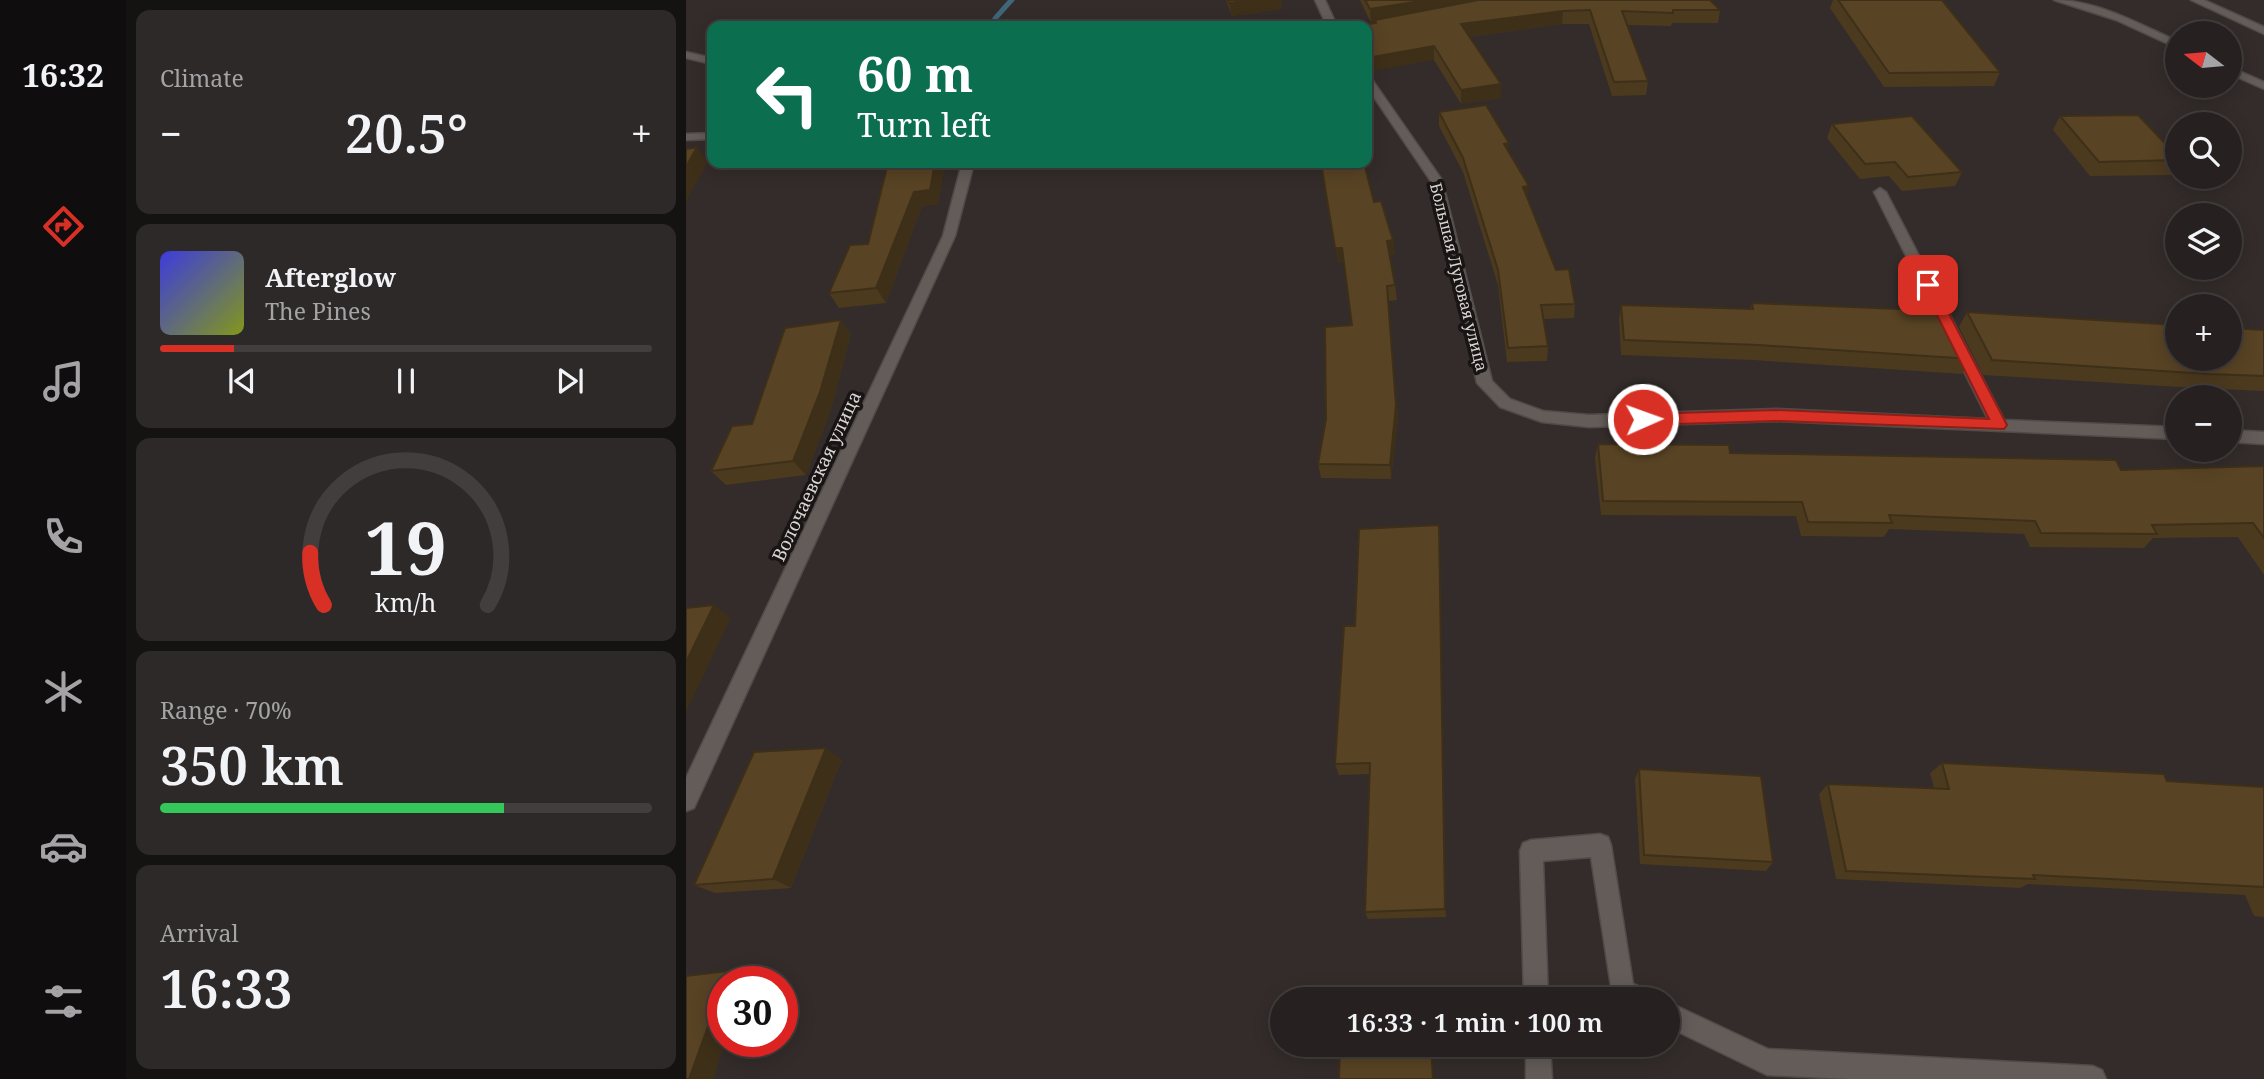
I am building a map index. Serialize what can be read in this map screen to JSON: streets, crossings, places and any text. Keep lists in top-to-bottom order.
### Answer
{
  "streets": {
    "street": ["Большая Луговая улица", "Волочаевская улица"]
  },
  "north": "left",
  "page": {
    "tabs": "16:32",
    "tile": [
      "Climate",
      ["Range · 70%", "350 km"],
      ["Arrival", "16:33"]
    ],
    "map_buttons": ["+", "−"],
    "turn": ["60 m", "Turn left"],
    "heat": ["−", "20.5°", "+"],
    "song": ["Afterglow", "The Pines"],
    "limit": "30",
    "trip": "16:33 · 1 min · 100 m",
    "gauge": ["19", "km/h"]
  }
}
